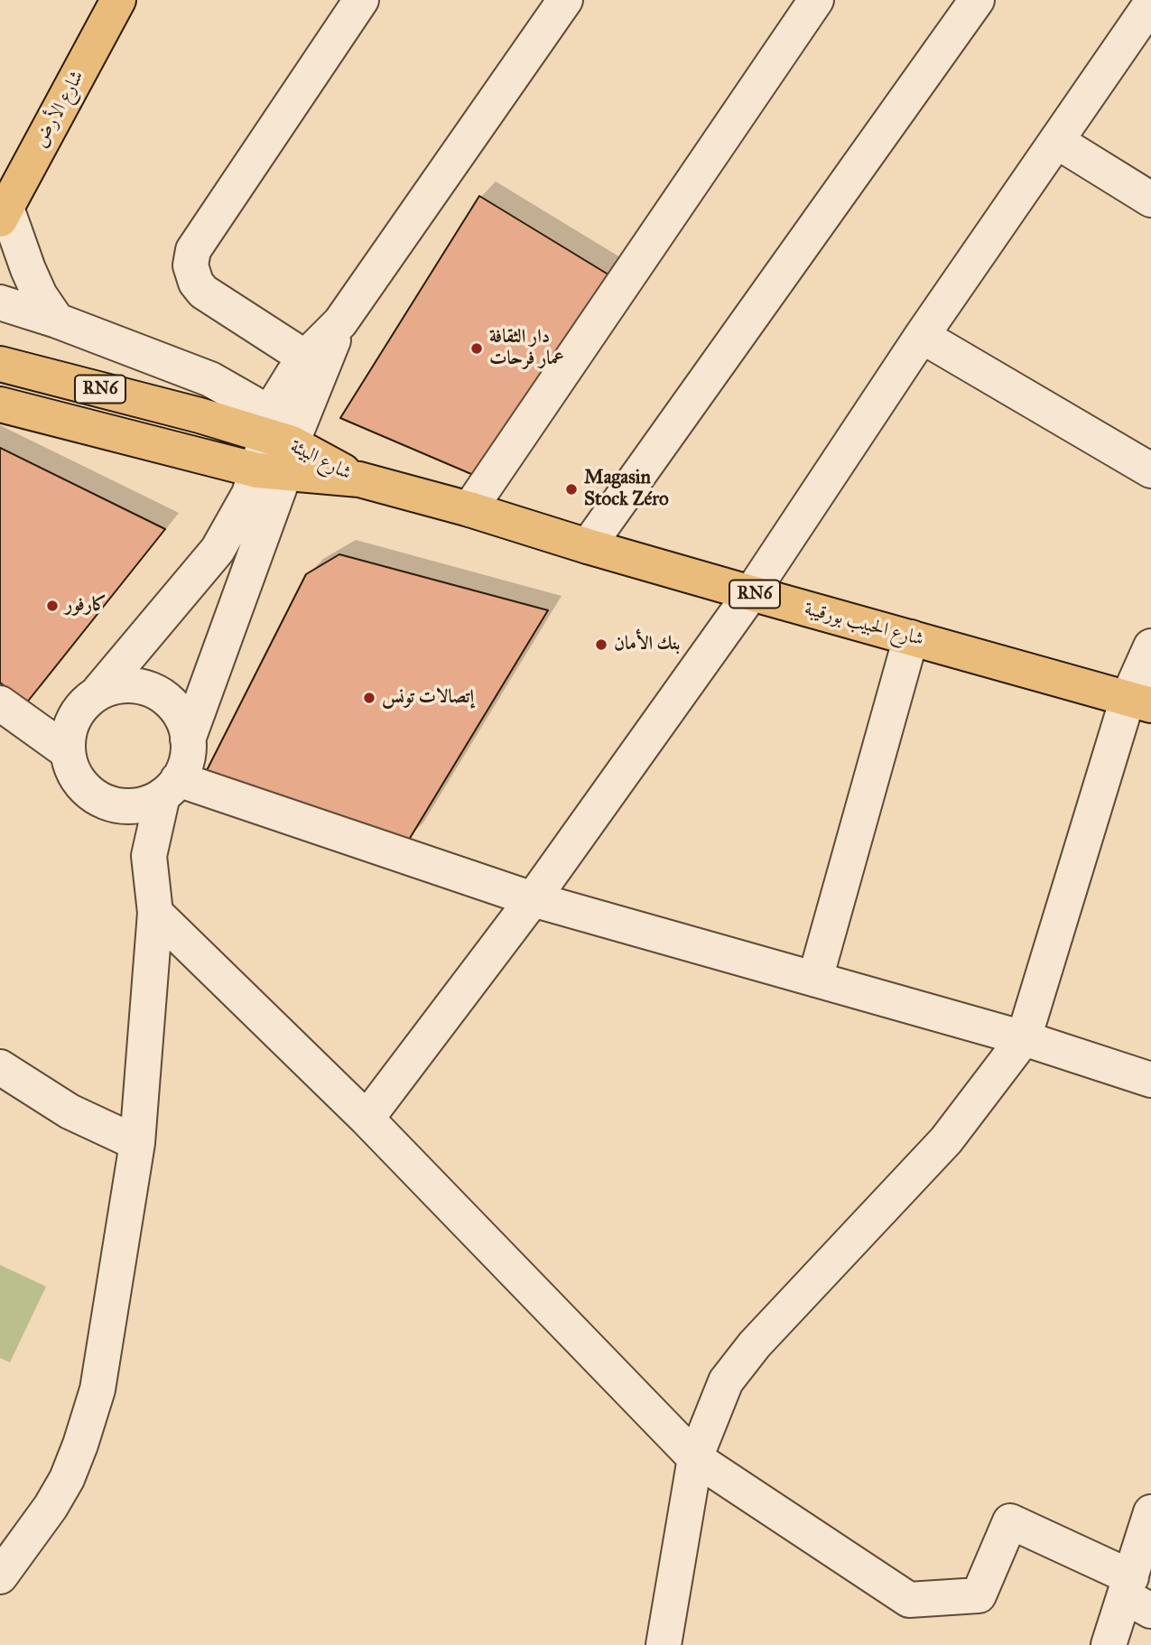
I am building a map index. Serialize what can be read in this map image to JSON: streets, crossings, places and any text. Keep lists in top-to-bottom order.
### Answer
{
  "streets": {
    "main road": [
      "شارع الأرض",
      "RN6",
      "شارع البيئة",
      "شارع الحبيب بورقيبة"
    ]
  },
  "crossings": [
    ["شارع البيئة", "شارع الحبيب بورقيبة"]
  ],
  "places": [
    "دار الثقافة عمار فرحات",
    "Magasin Stock Zéro",
    "كارفور",
    "بنك الأمان",
    "إتصالات تونس"
  ]
}
